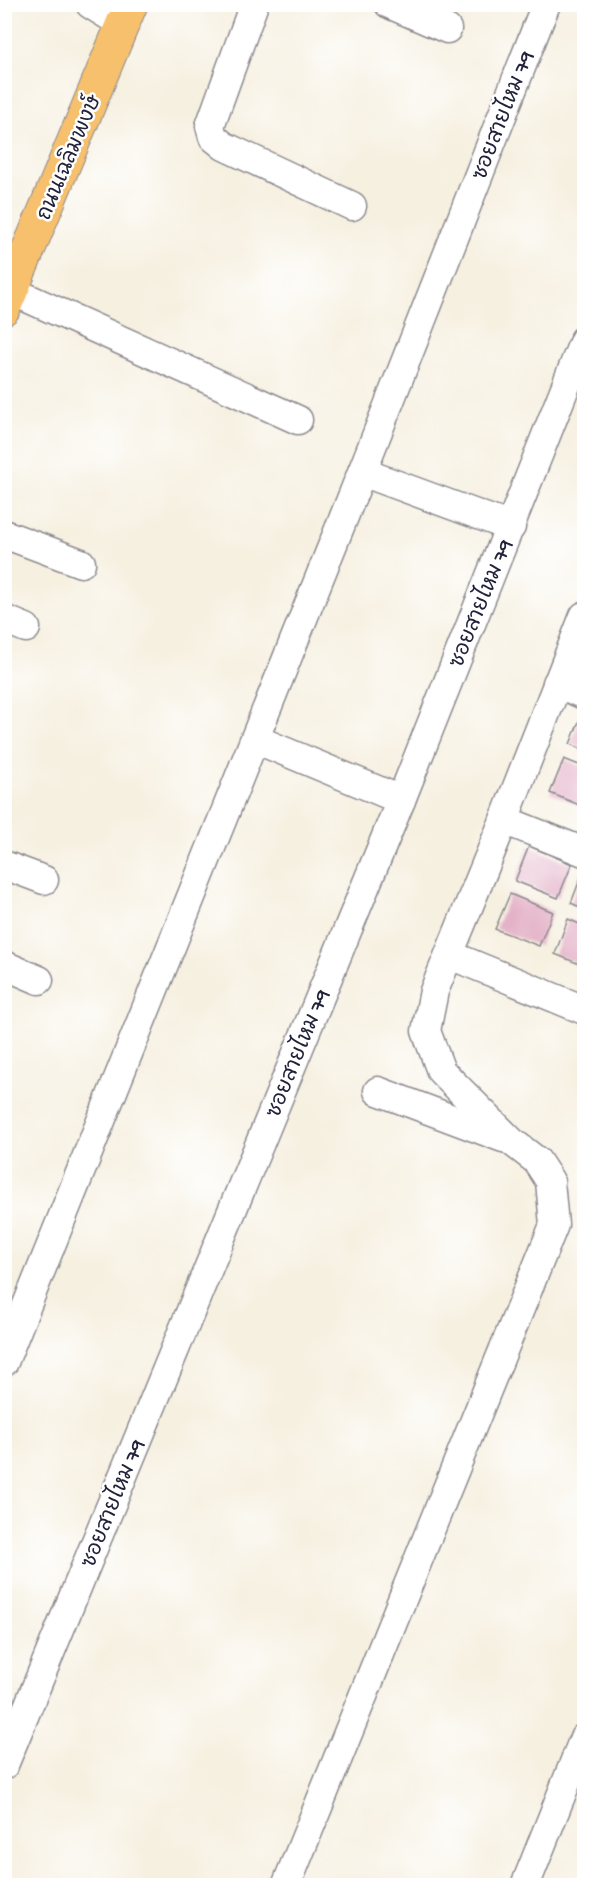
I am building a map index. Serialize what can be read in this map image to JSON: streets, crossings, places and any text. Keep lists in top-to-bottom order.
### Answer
{
  "streets": {
    "main road": ["ถนนเฉลิมพงษ์"],
    "street": ["ซอยสายไหม 79"]
  }
}
